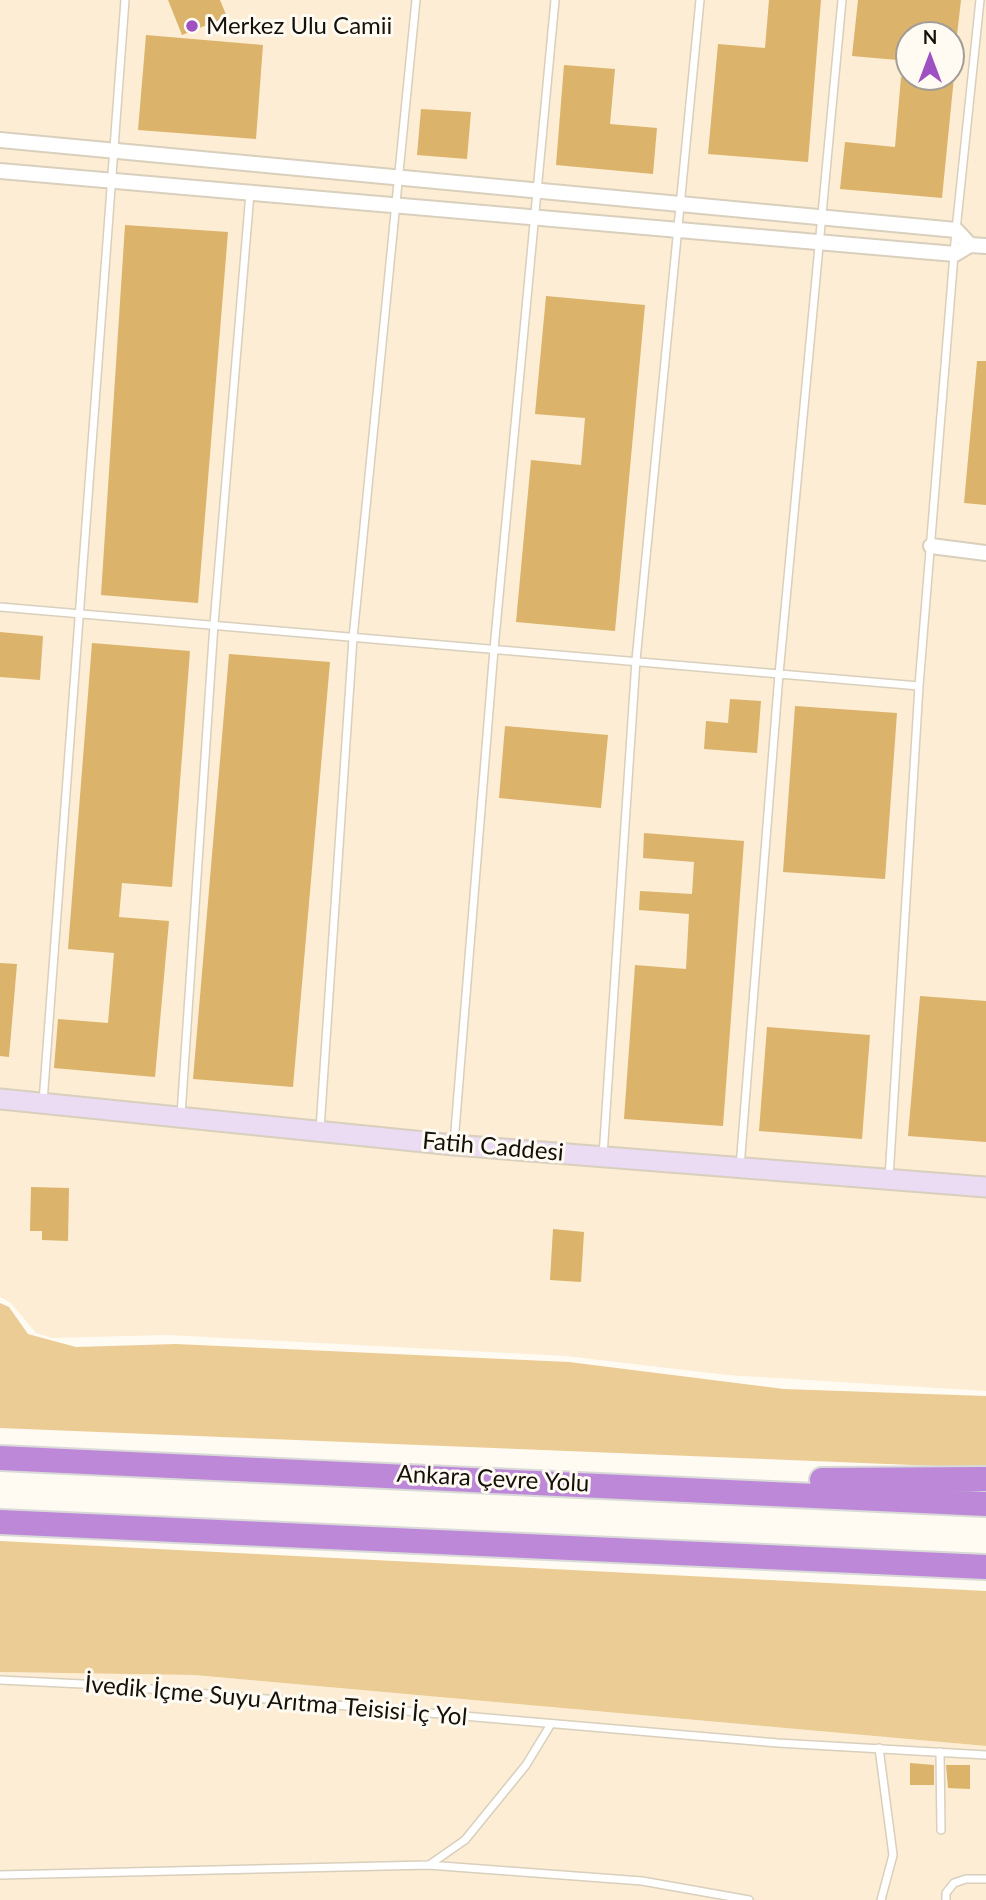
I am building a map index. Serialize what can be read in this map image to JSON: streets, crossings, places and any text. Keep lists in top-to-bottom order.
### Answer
{
  "streets": {
    "highway": ["Ankara Çevre Yolu"],
    "street": ["Fatih Caddesi"],
    "lane": ["İvedik İçme Suyu Arıtma Teisisi İç Yol"]
  },
  "places": ["Merkez Ulu Camii"],
  "north": "top"
}
